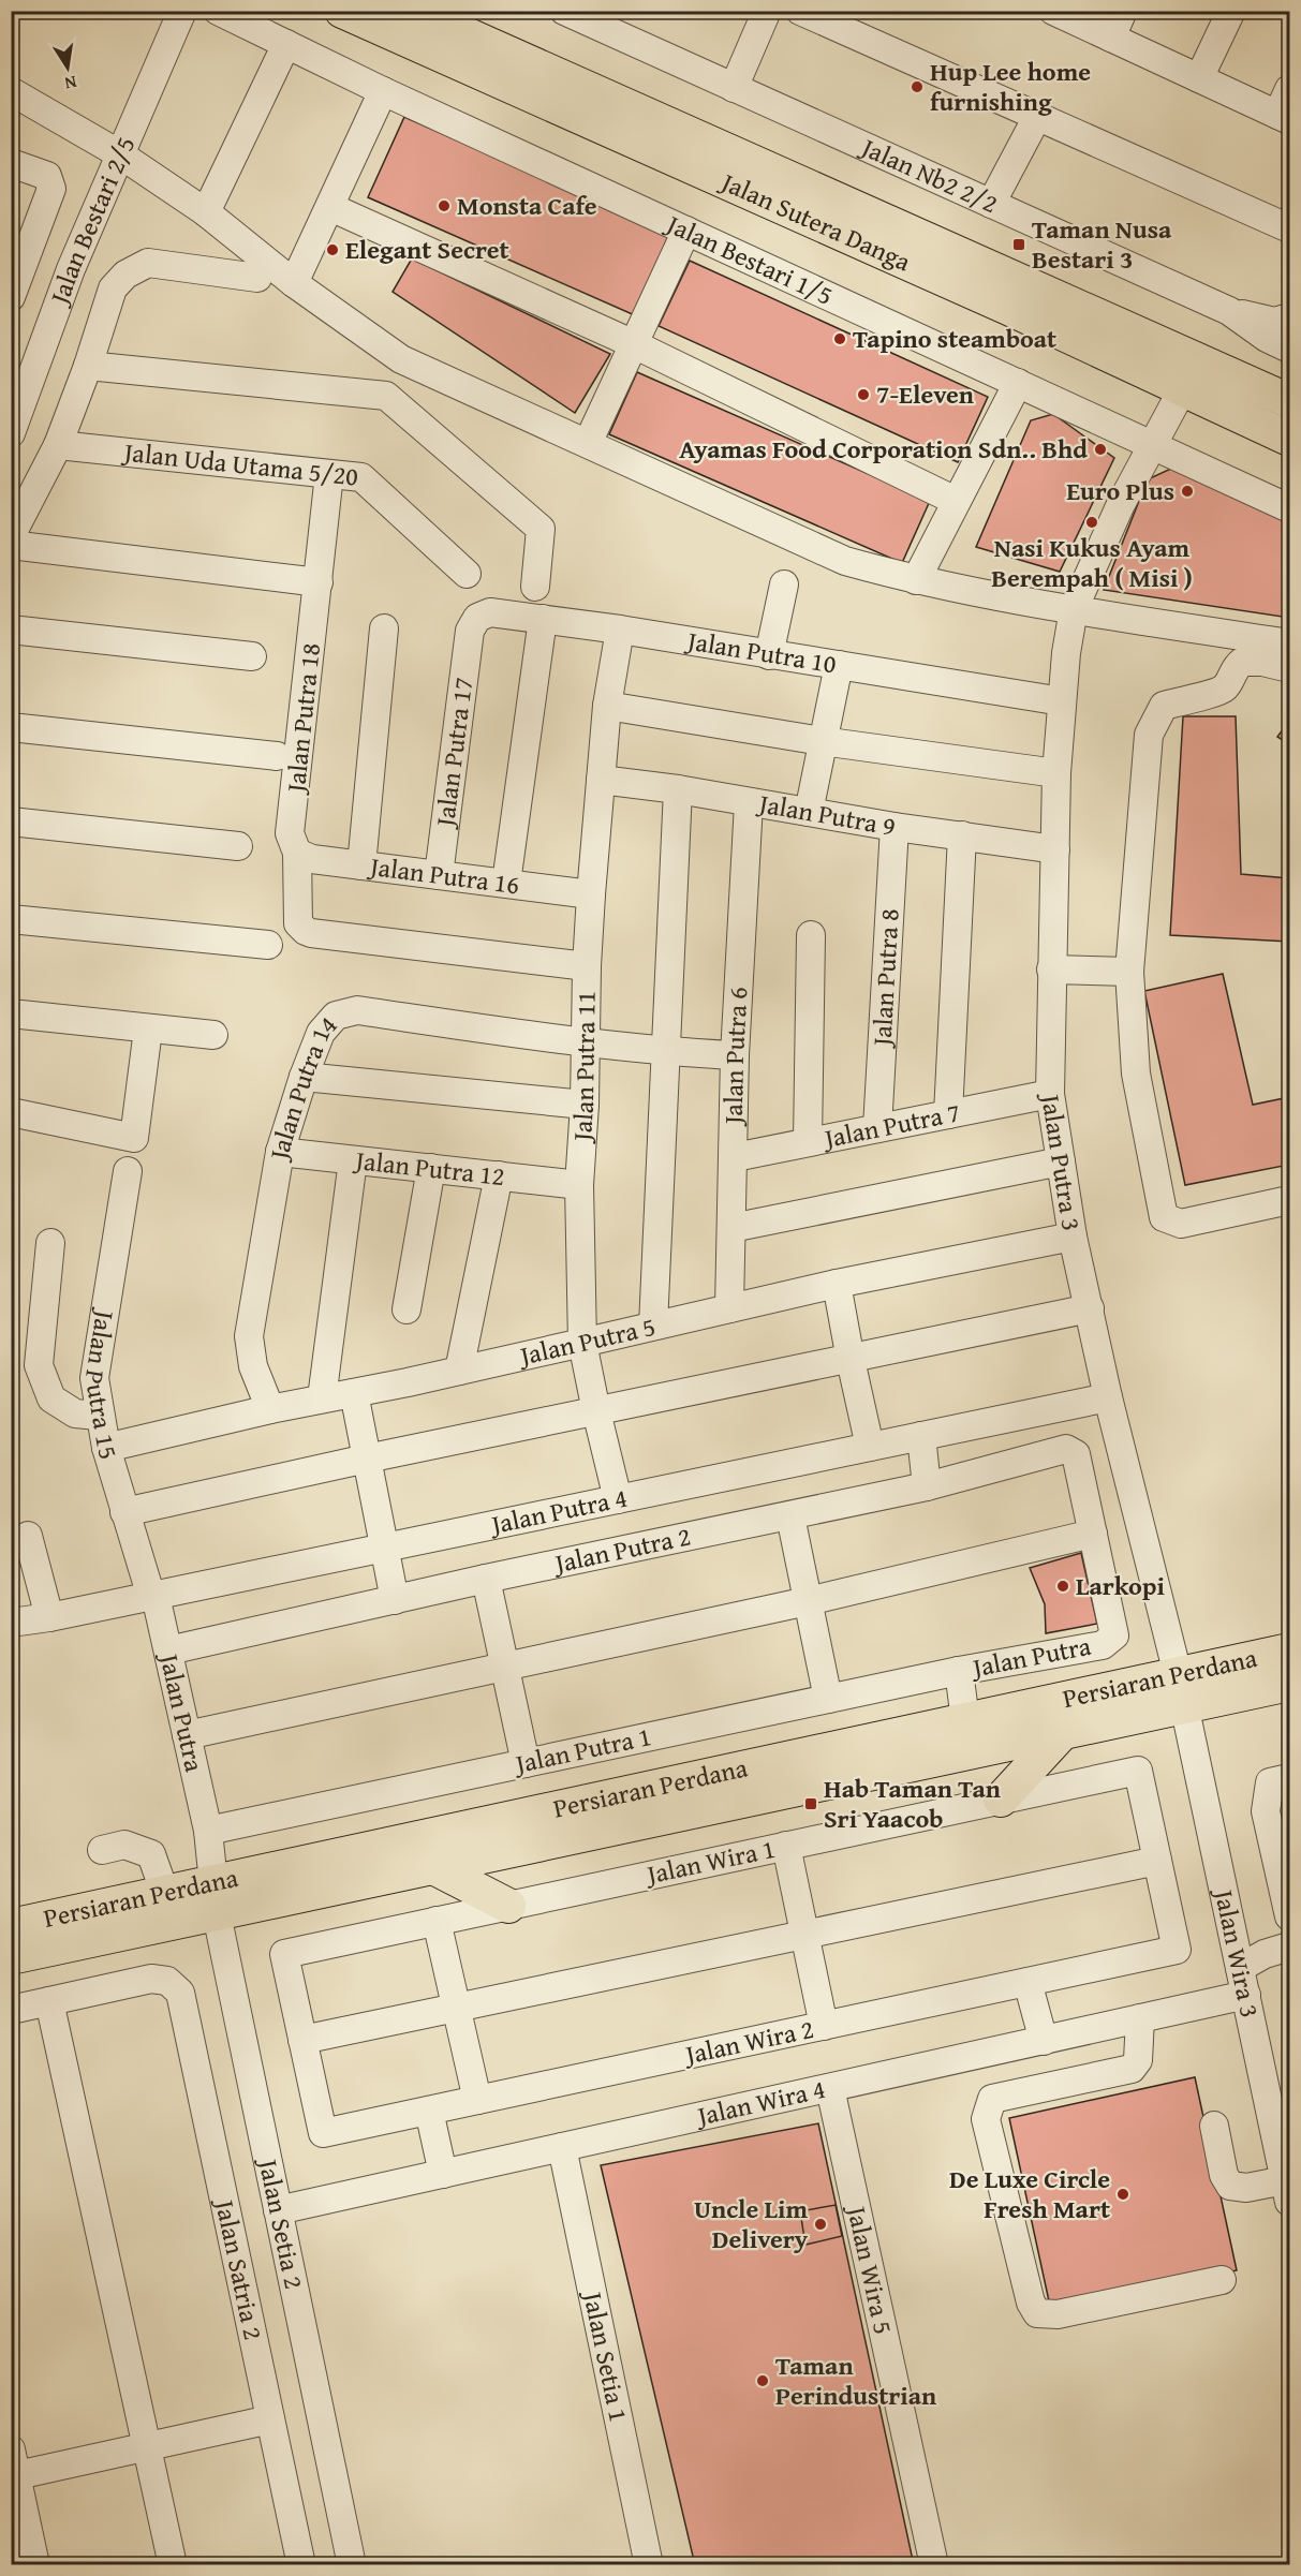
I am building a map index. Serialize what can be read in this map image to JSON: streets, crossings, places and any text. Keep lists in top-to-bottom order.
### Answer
{
  "streets": {
    "main road": ["Jalan Sutera Danga", "Persiaran Perdana"],
    "street": [
      "Jalan Nb2 2/2",
      "Jalan Bestari 2/5",
      "Jalan Bestari 1/5",
      "Jalan Uda Utama 5/20",
      "Jalan Putra 10",
      "Jalan Putra 18",
      "Jalan Putra 17",
      "Jalan Putra 9",
      "Jalan Putra 16",
      "Jalan Putra 8",
      "Jalan Putra 6",
      "Jalan Putra 11",
      "Jalan Putra 14",
      "Jalan Putra 7",
      "Jalan Putra 3",
      "Jalan Putra 12",
      "Jalan Putra 5",
      "Jalan Putra 15",
      "Jalan Putra 4",
      "Jalan Putra 2",
      "Jalan Putra",
      "Jalan Putra 1",
      "Jalan Wira 1",
      "Jalan Wira 3",
      "Jalan Wira 2",
      "Jalan Wira 4",
      "Jalan Setia 2",
      "Jalan Wira 5",
      "Jalan Satria 2",
      "Jalan Setia 1"
    ]
  },
  "crossings": [
    ["Jalan Sutera Danga", "Jalan Putra 3"],
    ["Jalan Bestari 1/5", "Jalan Putra 3"],
    ["Jalan Uda Utama 5/20", "Jalan Putra 18"],
    ["Jalan Putra 10", "Jalan Putra 17"],
    ["Jalan Putra 10", "Jalan Putra 11"],
    ["Jalan Putra 10", "Jalan Putra 3"],
    ["Jalan Putra 18", "Jalan Putra 16"],
    ["Jalan Putra 18", "Jalan Putra 11"],
    ["Jalan Putra 17", "Jalan Putra 16"],
    ["Jalan Putra 9", "Jalan Putra 8"],
    ["Jalan Putra 9", "Jalan Putra 6"],
    ["Jalan Putra 9", "Jalan Putra 11"],
    ["Jalan Putra 9", "Jalan Putra 3"],
    ["Jalan Putra 16", "Jalan Putra 11"],
    ["Jalan Putra 8", "Jalan Putra 7"],
    ["Jalan Putra 6", "Jalan Putra 14"],
    ["Jalan Putra 6", "Jalan Putra 7"],
    ["Jalan Putra 6", "Jalan Putra 5"],
    ["Jalan Putra 11", "Jalan Putra 14"],
    ["Jalan Putra 11", "Jalan Putra 12"],
    ["Jalan Putra 11", "Jalan Putra 5"],
    ["Jalan Putra 11", "Jalan Putra 4"],
    ["Jalan Putra 14", "Jalan Putra 12"],
    ["Jalan Putra 14", "Jalan Putra 5"],
    ["Jalan Putra 7", "Jalan Putra 3"],
    ["Jalan Putra 3", "Jalan Putra 5"],
    ["Jalan Putra 3", "Jalan Putra 4"],
    ["Jalan Putra 3", "Persiaran Perdana"],
    ["Jalan Putra 3", "Jalan Wira 3"],
    ["Jalan Putra 5", "Jalan Putra 15"],
    ["Jalan Putra 15", "Jalan Putra 4"],
    ["Jalan Putra 15", "Jalan Putra"],
    ["Jalan Putra 4", "Jalan Putra"],
    ["Jalan Putra 2", "Jalan Putra"],
    ["Jalan Putra", "Persiaran Perdana"],
    ["Jalan Putra", "Jalan Putra 1"],
    ["Jalan Putra", "Jalan Setia 2"],
    ["Persiaran Perdana", "Jalan Wira 3"],
    ["Persiaran Perdana", "Jalan Setia 2"],
    ["Jalan Wira 1", "Jalan Wira 2"],
    ["Jalan Wira 3", "Jalan Wira 4"],
    ["Jalan Wira 4", "Jalan Setia 2"],
    ["Jalan Wira 4", "Jalan Wira 5"],
    ["Jalan Wira 4", "Jalan Setia 1"]
  ],
  "places": {
    "other": [
      "Hup Lee home furnishing",
      "Monsta Cafe",
      "Elegant Secret",
      "Tapino steamboat",
      "7-Eleven",
      "Ayamas Food Corporation Sdn.. Bhd",
      "Euro Plus",
      "Nasi Kukus Ayam Berempah ( Misi )",
      "Larkopi",
      "De Luxe Circle Fresh Mart",
      "Uncle Lim Delivery",
      "Taman Perindustrian"
    ],
    "transit": ["Taman Nusa Bestari 3", "Hab Taman Tan Sri Yaacob"]
  },
  "north": "bottom"
}
